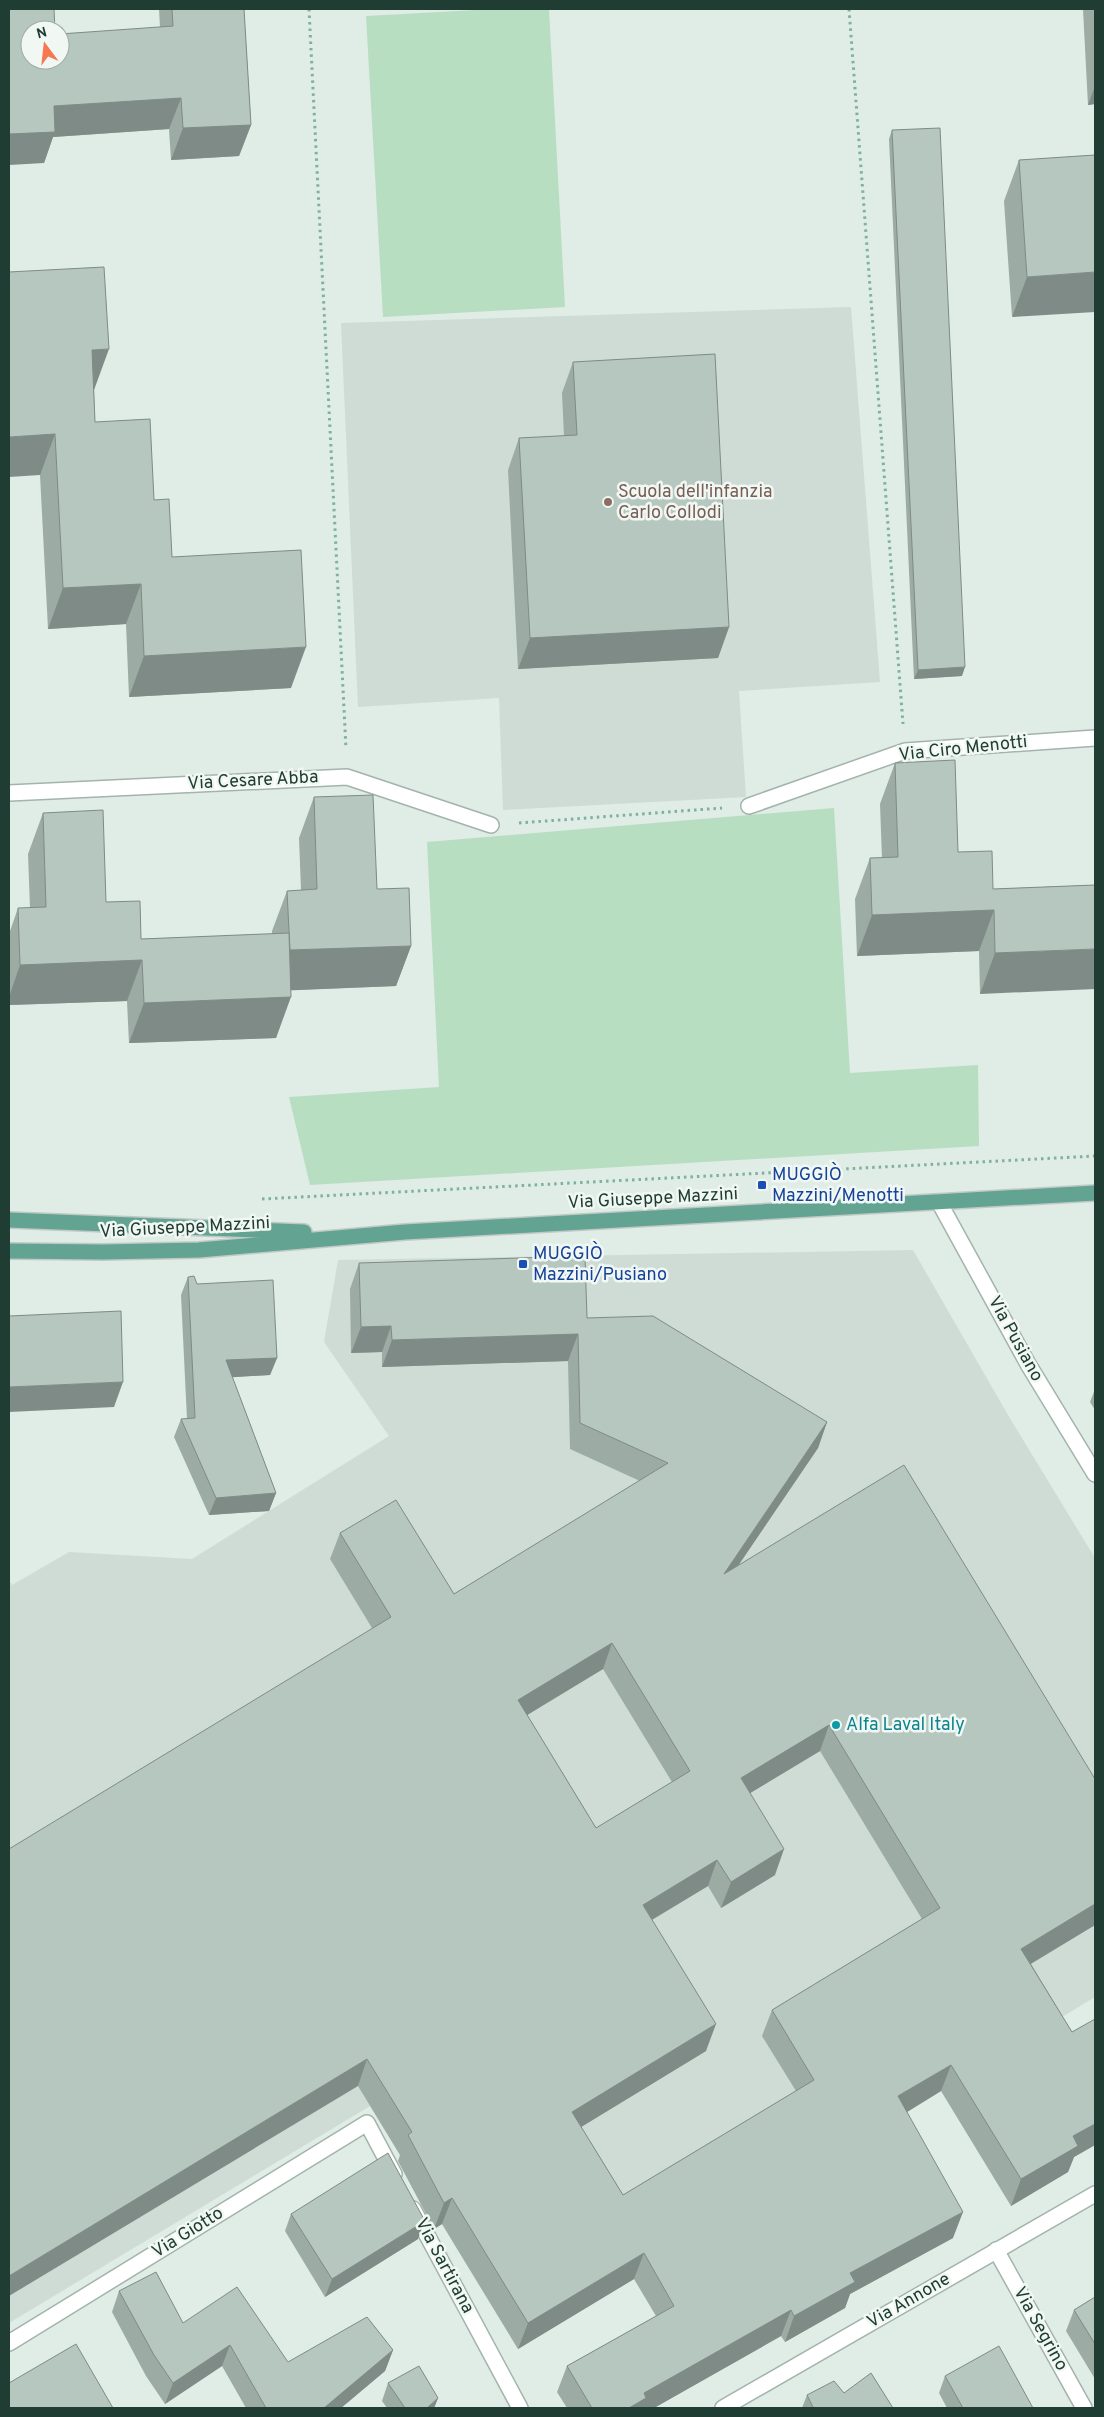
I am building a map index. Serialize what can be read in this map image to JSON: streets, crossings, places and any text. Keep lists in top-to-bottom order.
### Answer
{
  "streets": {
    "main road": ["Via Giuseppe Mazzini"],
    "street": [
      "Via Ciro Menotti",
      "Via Cesare Abba",
      "Via Pusiano",
      "Via Giotto",
      "Via Sartirana",
      "Via Annone",
      "Via Segrino"
    ]
  },
  "crossings": [
    ["Via Giuseppe Mazzini", "Via Pusiano"],
    ["Via Giotto", "Via Sartirana"],
    ["Via Annone", "Via Segrino"]
  ],
  "places": {
    "other": ["Scuola dell'infanzia Carlo Collodi", "Alfa Laval Italy"],
    "transit": ["MUGGIÒ Mazzini/Menotti", "MUGGIÒ Mazzini/Pusiano"]
  },
  "north": "top"
}
